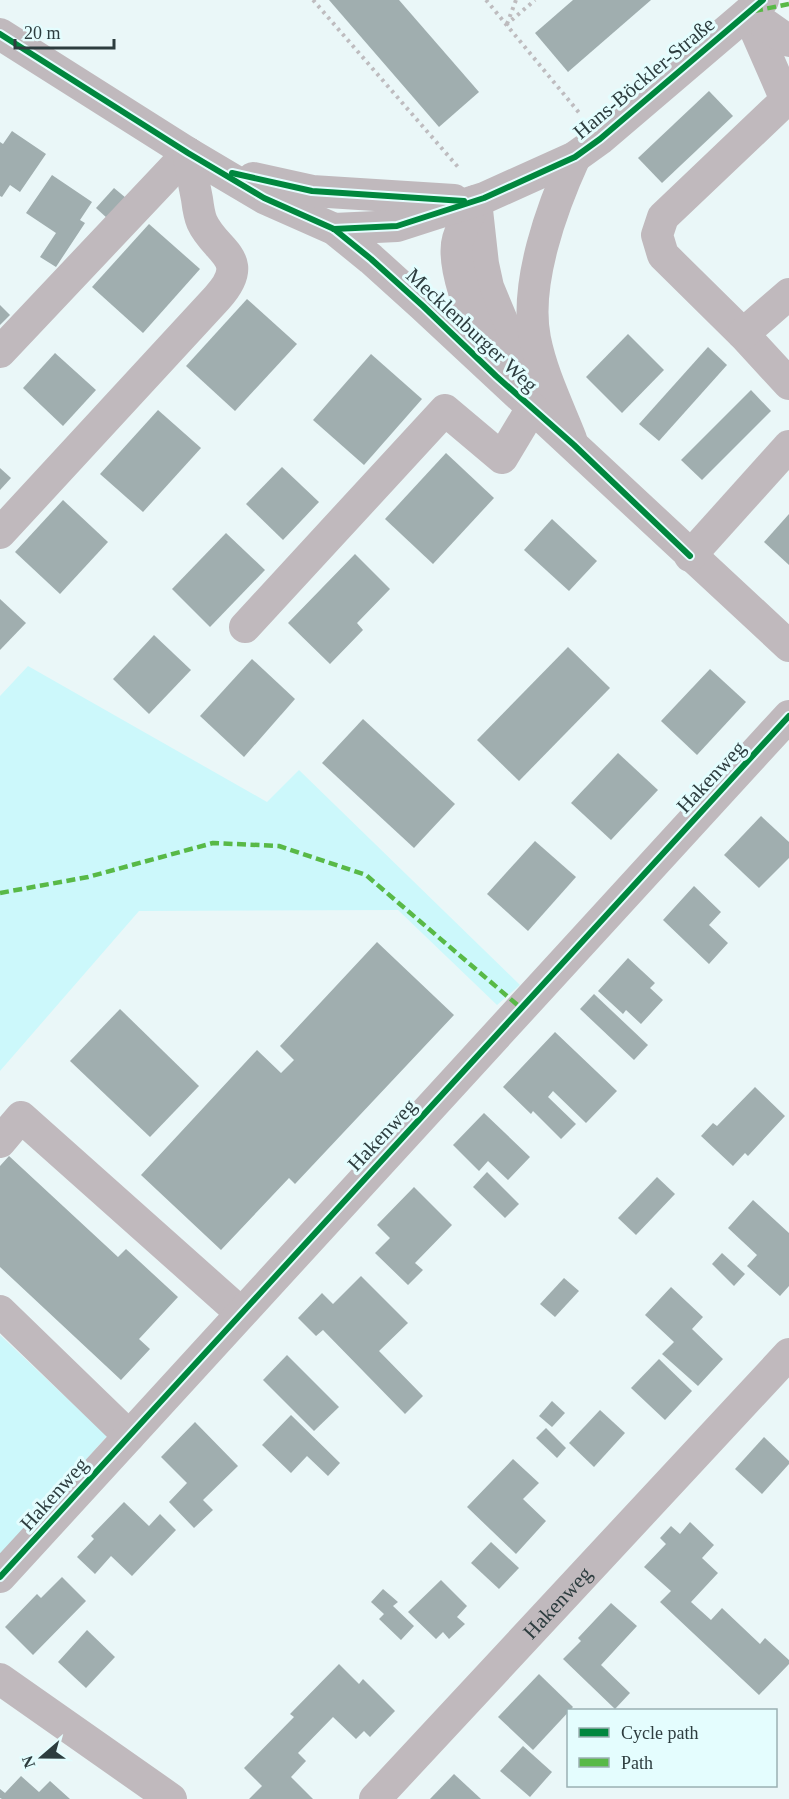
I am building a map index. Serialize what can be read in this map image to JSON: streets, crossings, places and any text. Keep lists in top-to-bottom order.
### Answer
{
  "streets": {
    "street": ["Hans-Böckler-Straße", "Mecklenburger Weg", "Hakenweg"]
  },
  "crossings": [
    ["Hans-Böckler-Straße", "Mecklenburger Weg"]
  ],
  "legend": ["Cycle path", "Path"],
  "scale_bar": "20 m",
  "north": "left"
}
